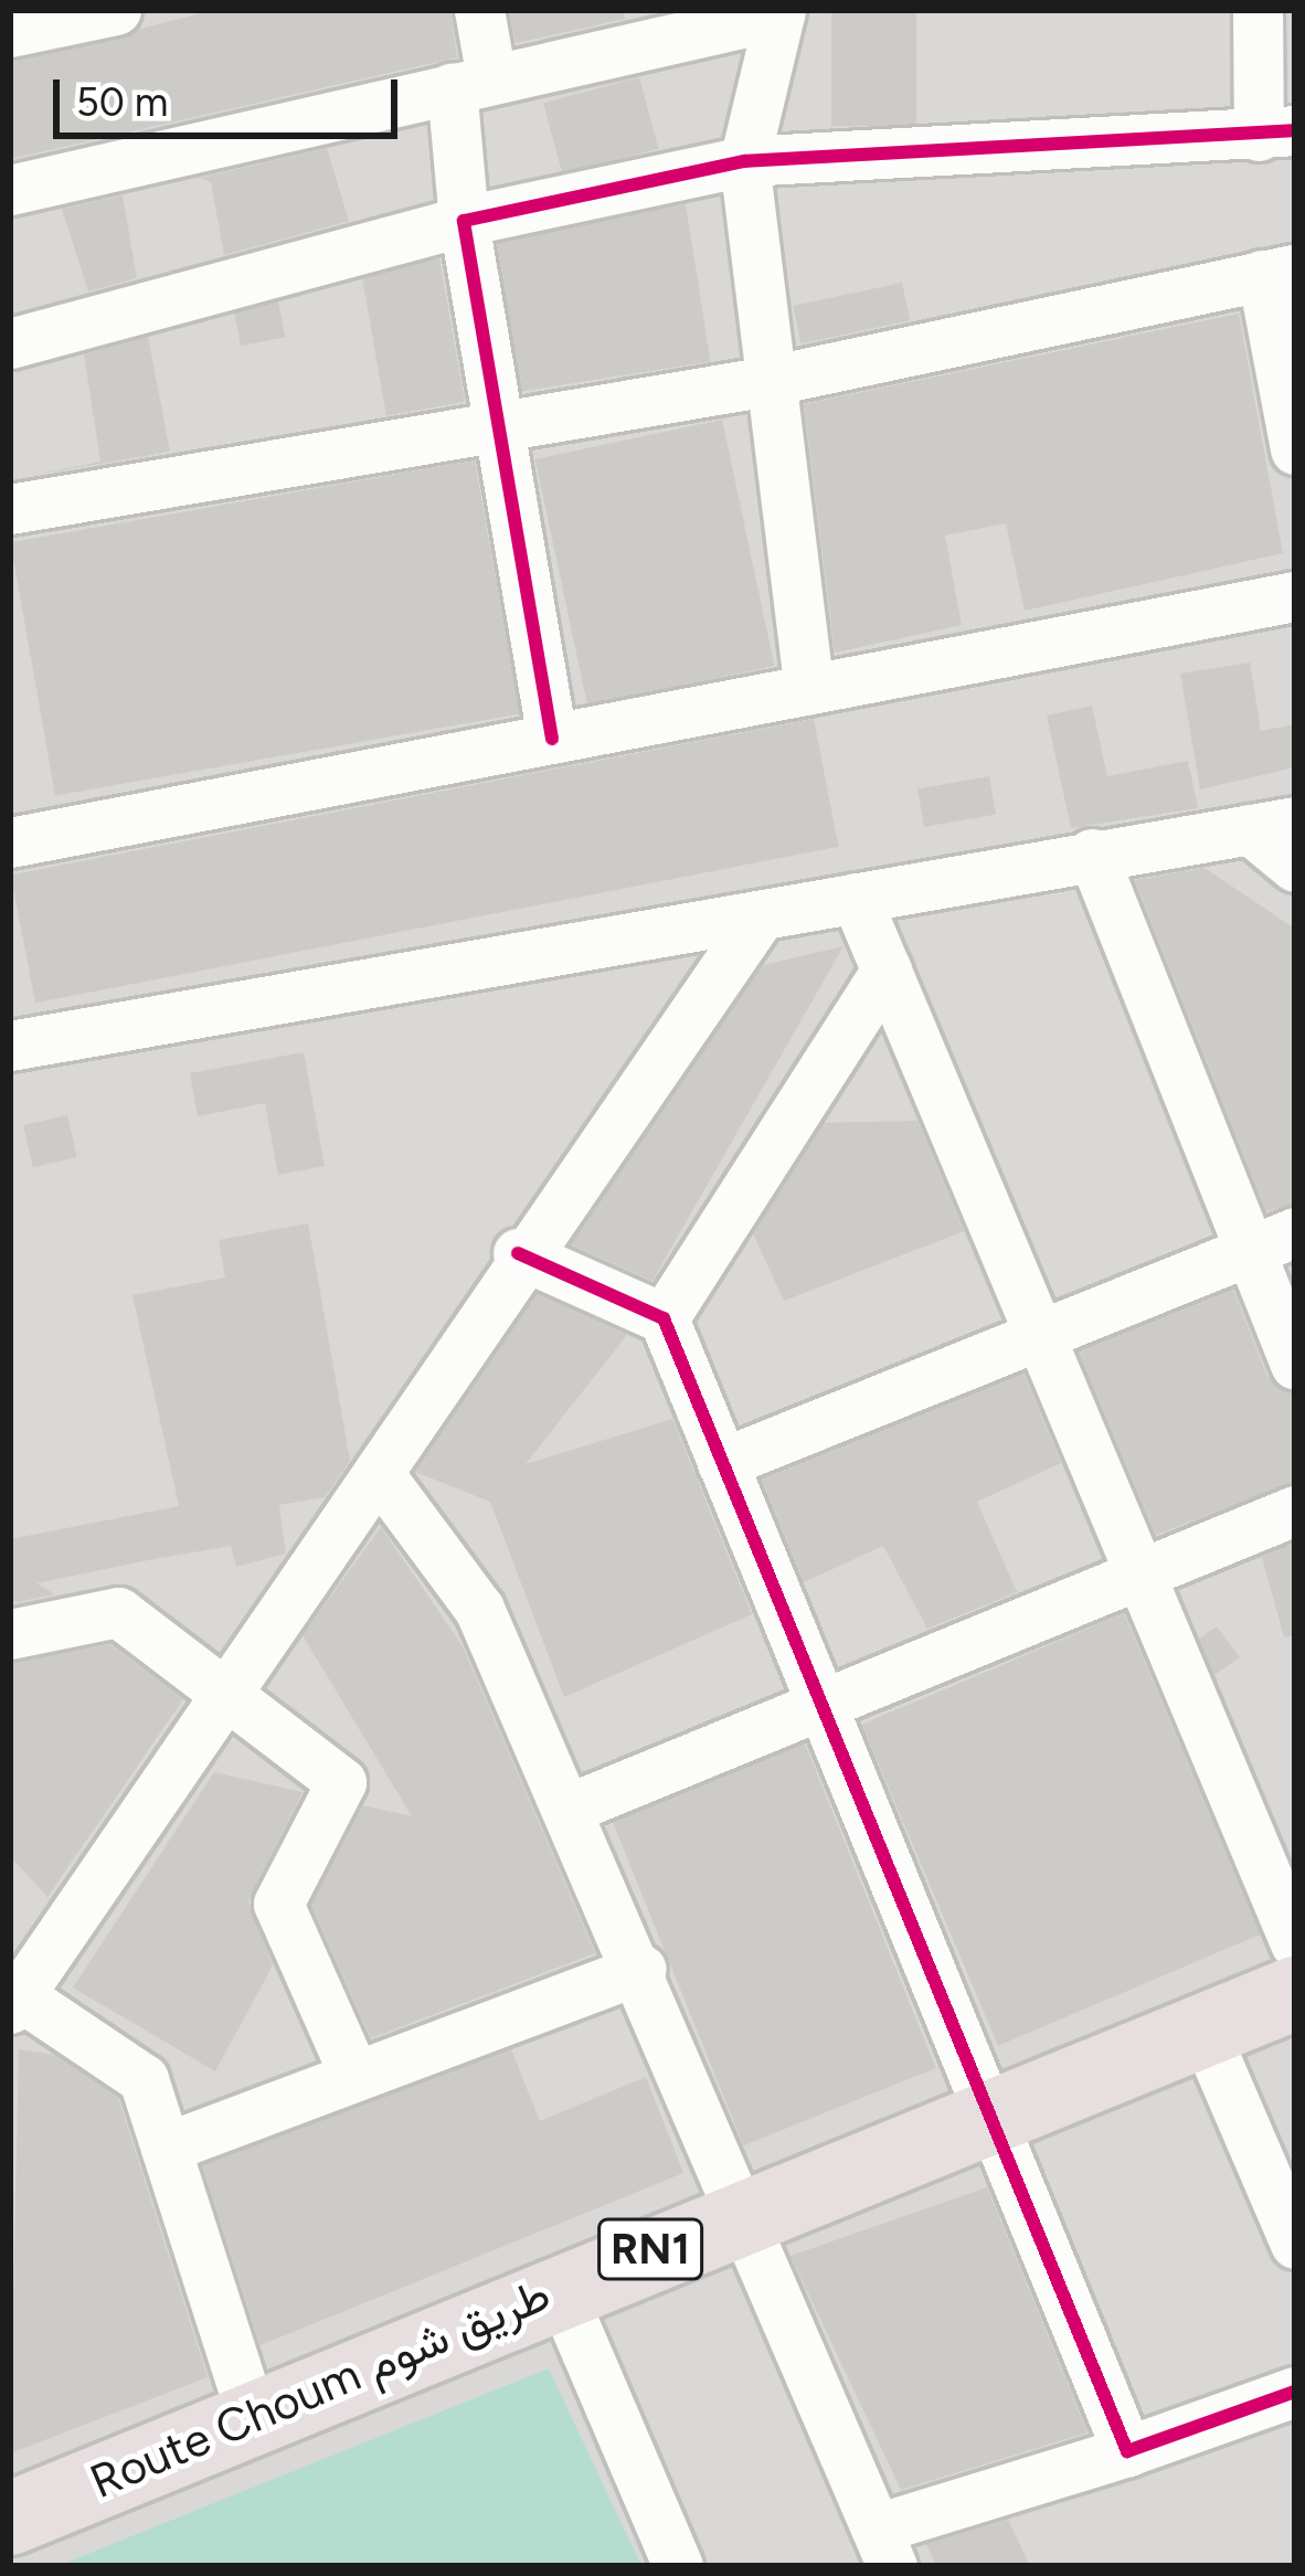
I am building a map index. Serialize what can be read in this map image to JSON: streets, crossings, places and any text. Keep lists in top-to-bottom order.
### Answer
{
  "streets": {
    "highway": ["RN1", "Route Choum طريق شوم"]
  },
  "scale_bar": "50 m"
}
